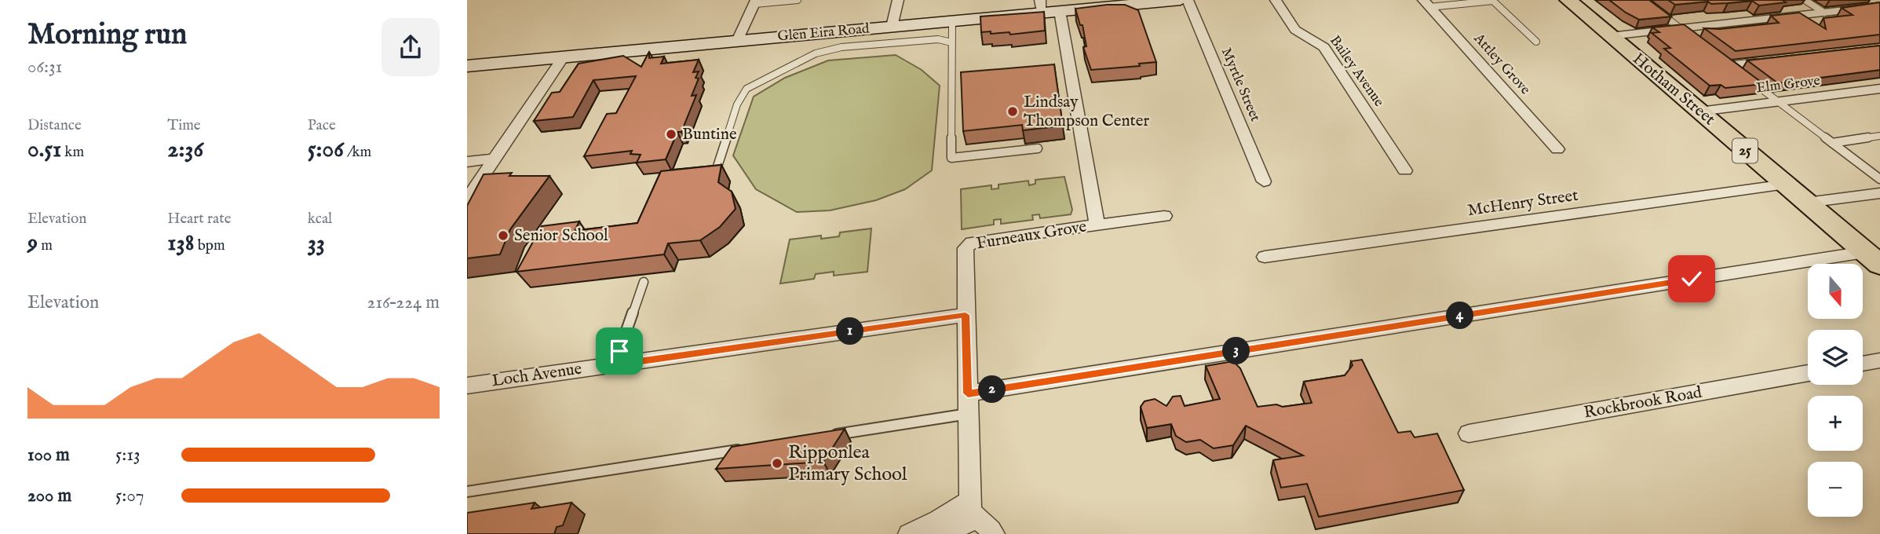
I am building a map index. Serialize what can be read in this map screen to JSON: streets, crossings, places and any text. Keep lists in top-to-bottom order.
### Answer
{
  "streets": {
    "main road": ["Glen Eira Road", "Hotham Street", "25"],
    "street": [
      "Attley Grove",
      "Bailey Avenue",
      "Myrtle Street",
      "Elm Grove",
      "McHenry Street",
      "Furneaux Grove",
      "Loch Avenue",
      "Rockbrook Road"
    ]
  },
  "crossings": [
    ["Elm Grove", "Hotham Street"],
    ["Hotham Street", "McHenry Street"],
    ["Furneaux Grove", "Loch Avenue"]
  ],
  "places": [
    "Lindsay Thompson Center",
    "Buntine",
    "Senior School",
    "Ripponlea Primary School"
  ],
  "north": "bottom",
  "page": {
    "heading": ["Morning run", "06:31"],
    "stats": [
      ["Distance", "0.51 km"],
      ["Time", "2:36"],
      ["Pace", "5:06 /km"],
      ["Elevation", "9 m"],
      ["Heart rate", "138 bpm"],
      ["kcal", "33"]
    ],
    "map_buttons": ["+", "−"],
    "chart": ["Elevation", "216–224 m"],
    "pins": [
      "4",
      "1",
      "3",
      "2"
    ],
    "list": [
      {
        "name": "100 m",
        "note": "5:13"
      },
      {
        "name": "200 m",
        "note": "5:07"
      }
    ]
  }
}
